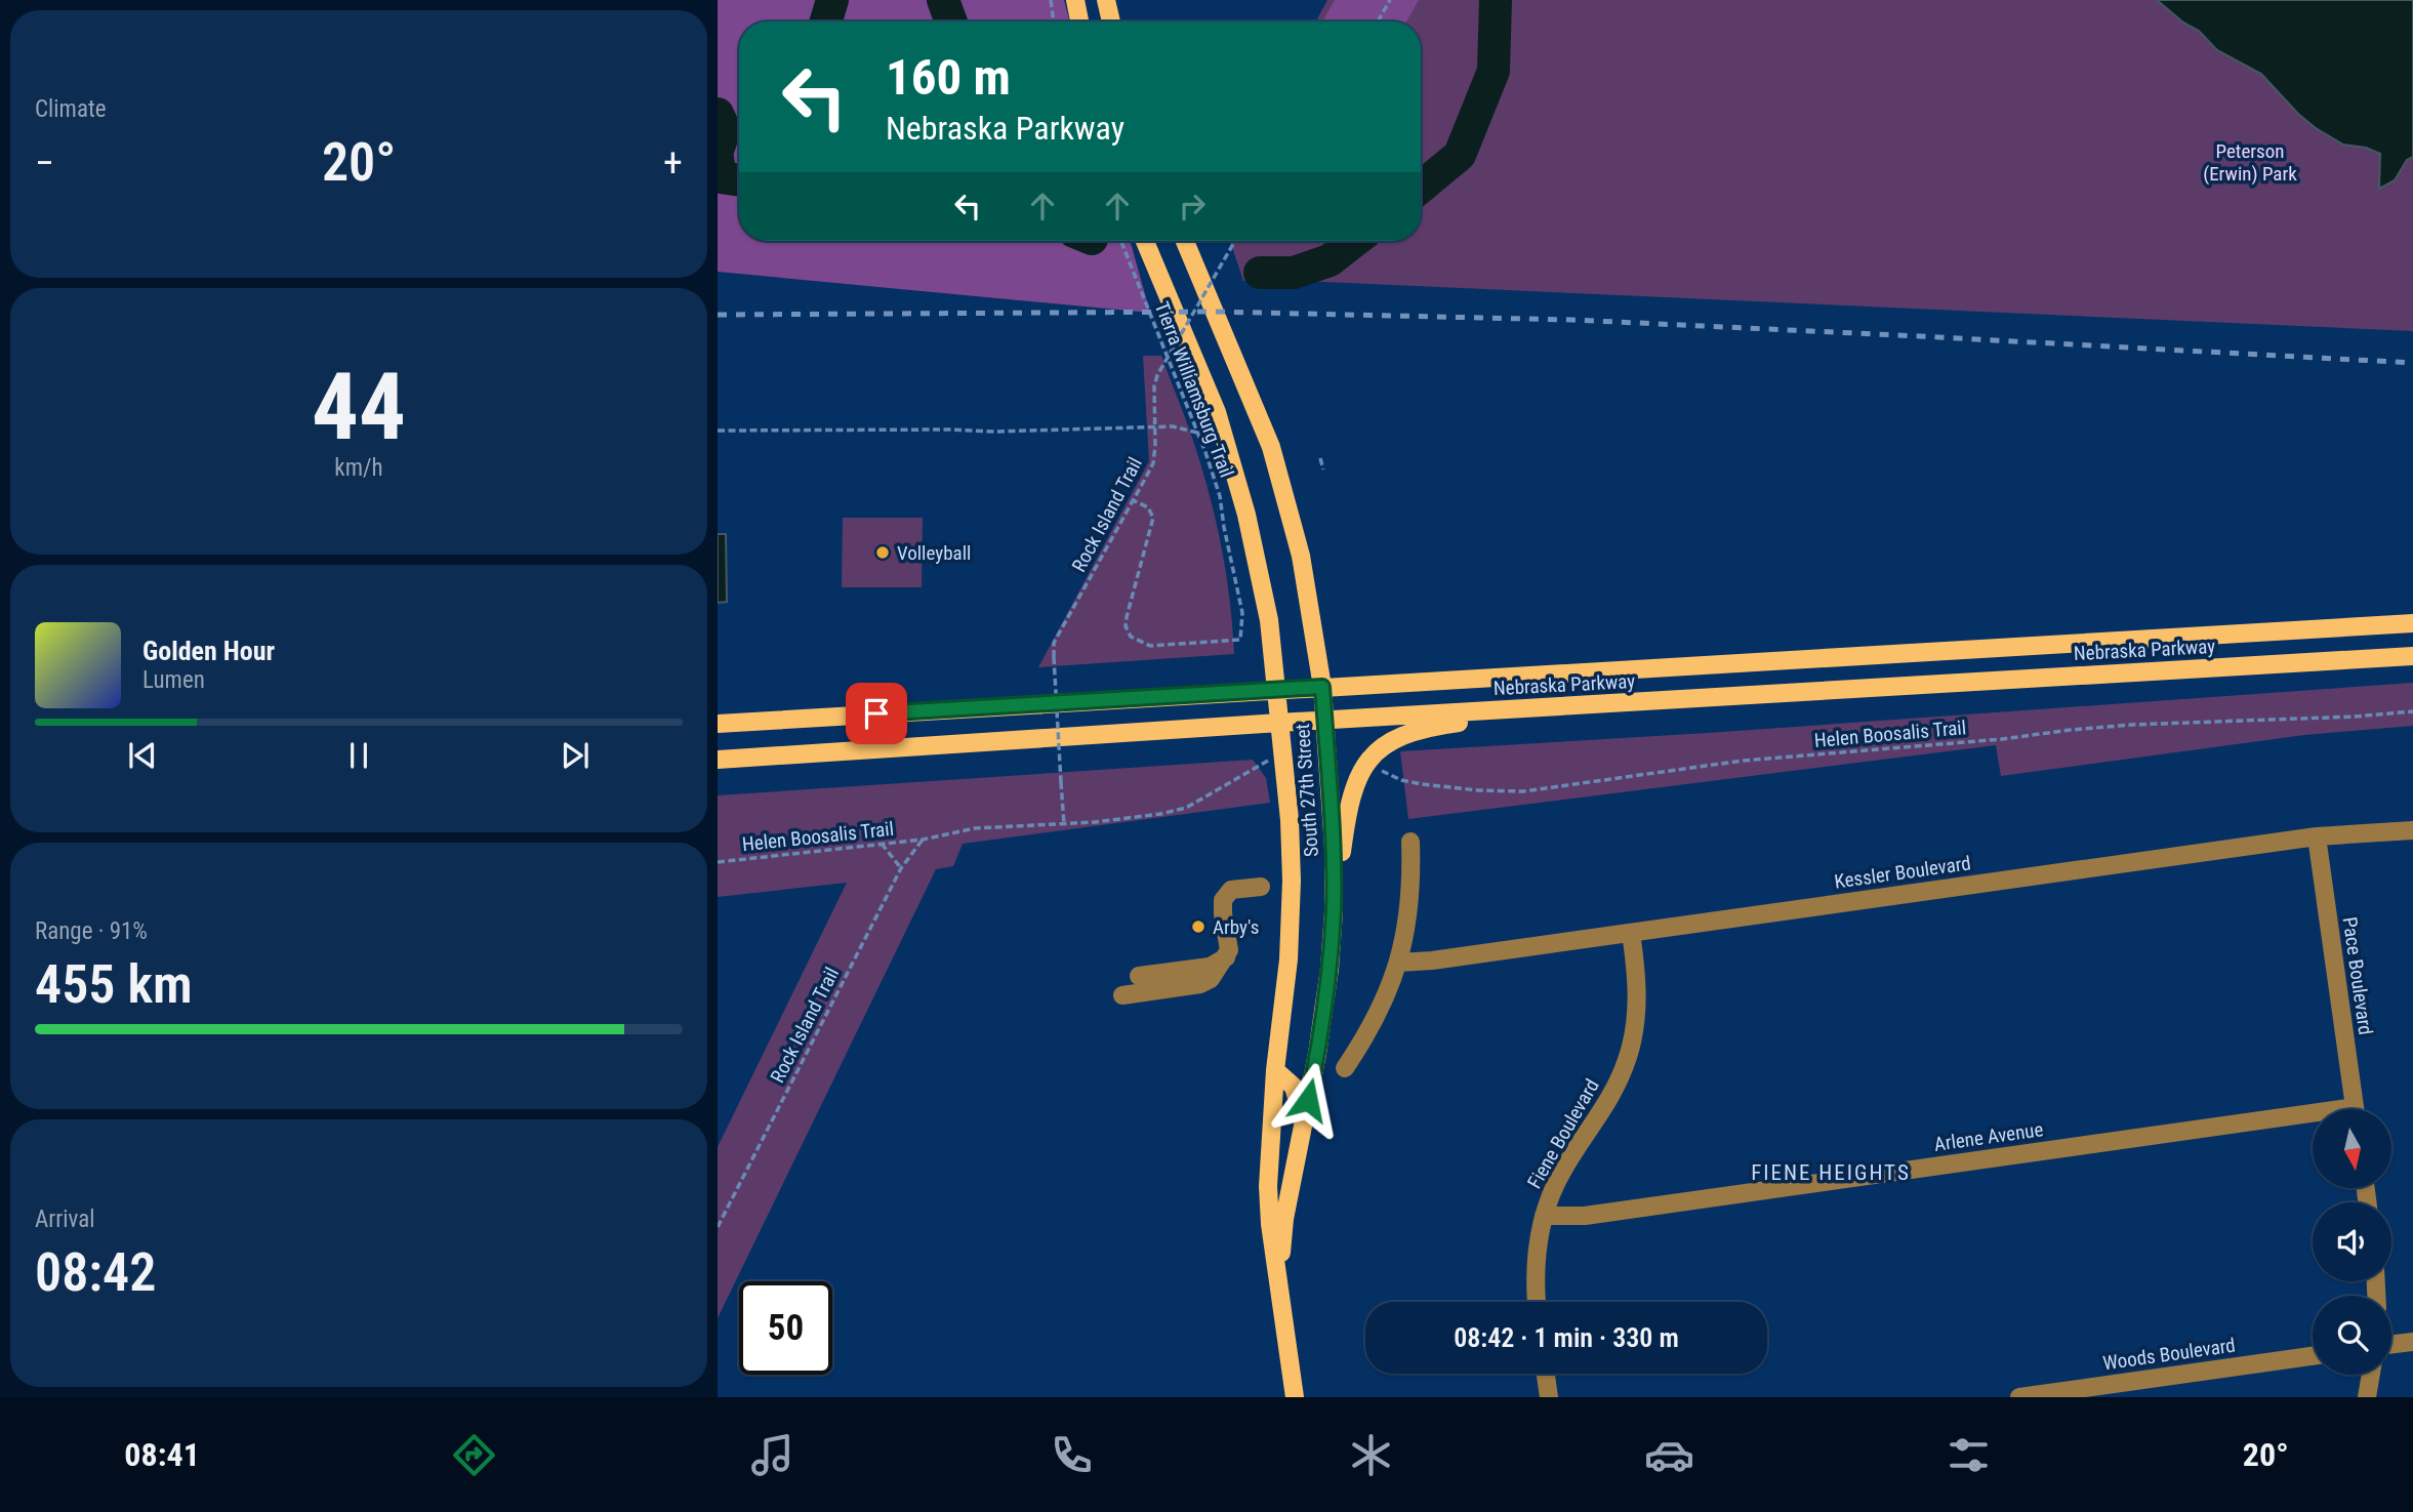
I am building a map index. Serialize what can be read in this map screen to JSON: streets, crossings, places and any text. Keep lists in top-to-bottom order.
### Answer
{
  "streets": {
    "main road": ["Nebraska Parkway", "South 27th Street"],
    "street": [
      "Kessler Boulevard",
      "Pace Boulevard",
      "Fiene Boulevard",
      "Arlene Avenue",
      "Woods Boulevard"
    ],
    "path": ["Tierra Williamsburg Trail", "Rock Island Trail", "Helen Boosalis Trail"]
  },
  "crossings": [
    ["Tierra Williamsburg Trail", "Rock Island Trail"],
    ["Rock Island Trail", "Helen Boosalis Trail"],
    ["Nebraska Parkway", "South 27th Street"],
    ["Kessler Boulevard", "Pace Boulevard"],
    ["Kessler Boulevard", "Fiene Boulevard"],
    ["Fiene Boulevard", "Arlene Avenue"]
  ],
  "districts": ["FIENE HEIGHTS"],
  "parks": ["Peterson (Erwin) Park"],
  "places": ["Volleyball", "Arby's"],
  "north": "bottom",
  "page": {
    "tile": [
      "Climate",
      ["44", "km/h"],
      ["Range · 91%", "455 km"],
      ["Arrival", "08:42"]
    ],
    "turn": ["160 m", "Nebraska Parkway"],
    "heat": ["−", "20°", "+"],
    "song": ["Golden Hour", "Lumen"],
    "limit": "50",
    "trip": "08:42 · 1 min · 330 m",
    "tabs": ["08:41", "20°"]
  }
}
